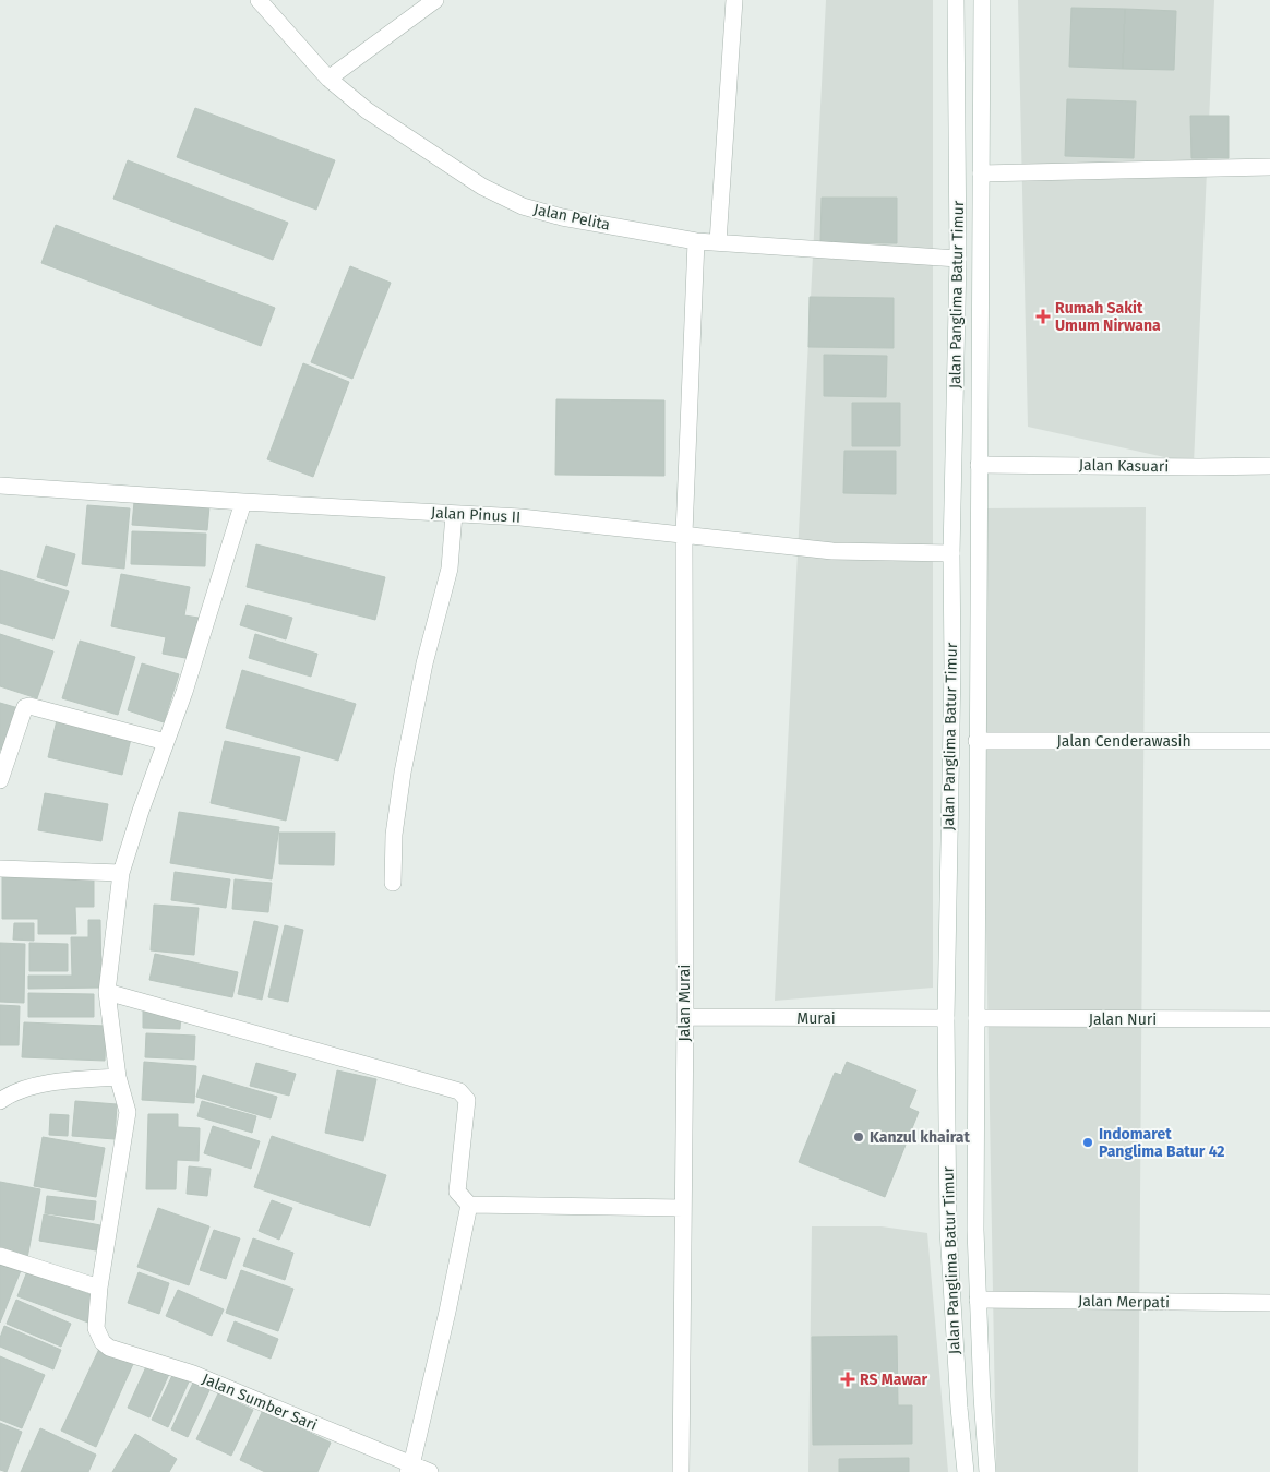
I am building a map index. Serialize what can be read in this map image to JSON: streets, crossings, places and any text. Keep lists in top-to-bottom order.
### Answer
{
  "streets": {
    "street": [
      "Jalan Pelita",
      "Jalan Panglima Batur Timur",
      "Jalan Kasuari",
      "Jalan Pinus II",
      "Jalan Cenderawasih",
      "Jalan Murai",
      "Murai",
      "Jalan Nuri",
      "Jalan Merpati",
      "Jalan Sumber Sari"
    ]
  },
  "crossings": [
    ["Jalan Pelita", "Jalan Panglima Batur Timur"],
    ["Jalan Pelita", "Jalan Murai"],
    ["Jalan Panglima Batur Timur", "Jalan Kasuari"],
    ["Jalan Panglima Batur Timur", "Jalan Pinus II"],
    ["Jalan Panglima Batur Timur", "Jalan Cenderawasih"],
    ["Jalan Panglima Batur Timur", "Murai"],
    ["Jalan Panglima Batur Timur", "Jalan Nuri"],
    ["Jalan Panglima Batur Timur", "Jalan Merpati"],
    ["Jalan Pinus II", "Jalan Murai"],
    ["Jalan Murai", "Murai"]
  ],
  "places": {
    "health": ["Rumah Sakit Umum Nirwana", "RS Mawar"],
    "other": ["Kanzul khairat", "Indomaret Panglima Batur 42"]
  }
}
